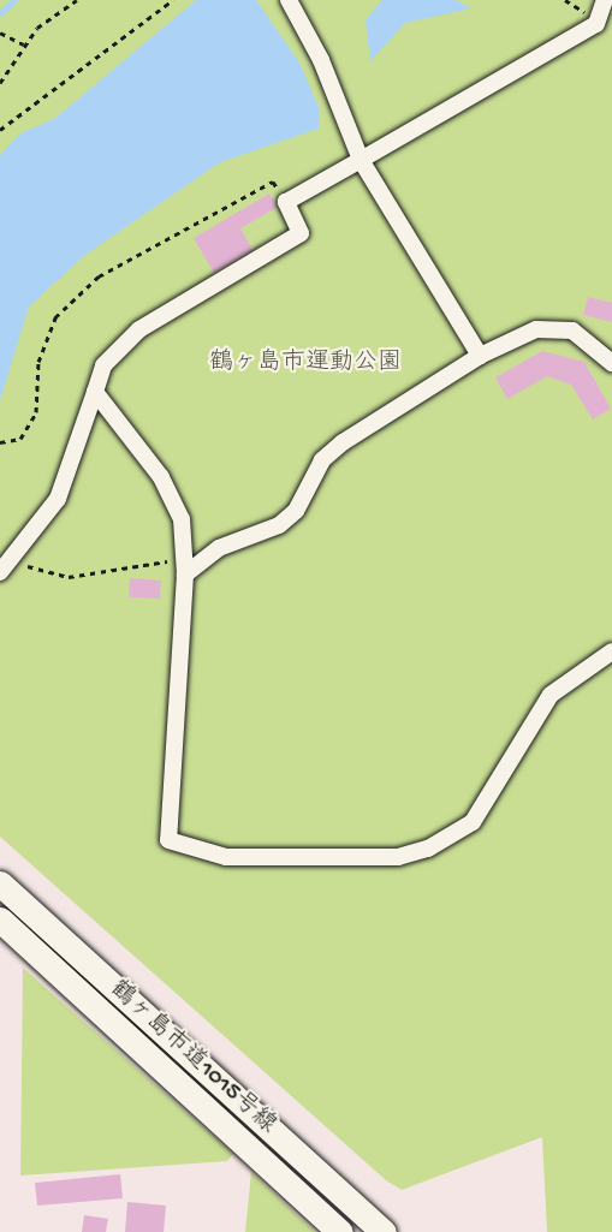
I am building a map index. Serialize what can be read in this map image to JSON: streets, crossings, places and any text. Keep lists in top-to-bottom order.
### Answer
{
  "streets": {
    "street": ["鶴ヶ島市道1015号線"]
  },
  "parks": ["鶴ヶ島市運動公園"]
}
